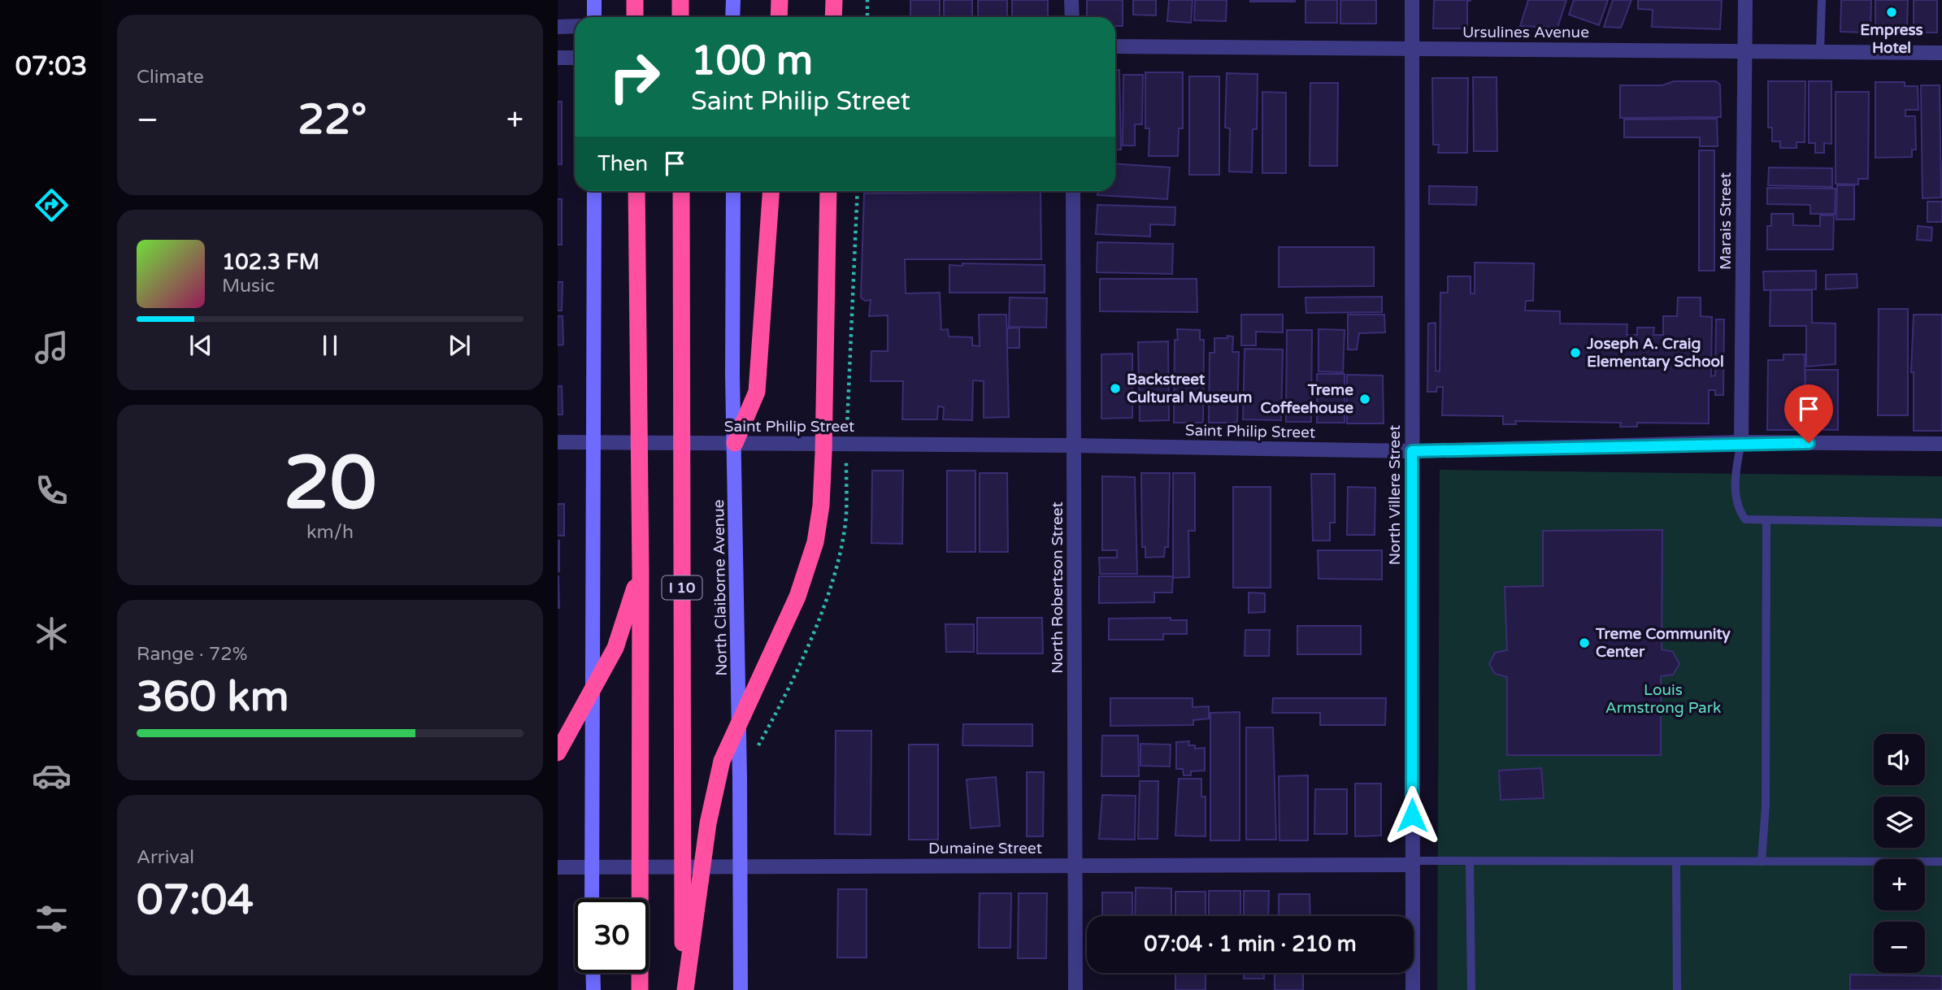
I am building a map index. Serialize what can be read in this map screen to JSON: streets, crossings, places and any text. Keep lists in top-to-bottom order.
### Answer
{
  "streets": {
    "highway": ["I 10"],
    "main road": ["North Claiborne Avenue"],
    "street": [
      "Ursulines Avenue",
      "Marais Street",
      "Saint Philip Street",
      "North Villere Street",
      "North Robertson Street",
      "Dumaine Street"
    ]
  },
  "crossings": [
    ["Ursulines Avenue", "Marais Street"],
    ["Ursulines Avenue", "North Villere Street"],
    ["Marais Street", "Saint Philip Street"],
    ["Saint Philip Street", "North Villere Street"],
    ["Saint Philip Street", "North Claiborne Avenue"],
    ["Saint Philip Street", "North Robertson Street"],
    ["North Villere Street", "Dumaine Street"],
    ["North Claiborne Avenue", "Dumaine Street"],
    ["North Robertson Street", "Dumaine Street"]
  ],
  "parks": ["Louis Armstrong Park"],
  "places": [
    "Empress Hotel",
    "Joseph A. Craig Elementary School",
    "Backstreet Cultural Museum",
    "Treme Coffeehouse",
    "Treme Community Center"
  ],
  "page": {
    "tabs": "07:03",
    "tile": [
      "Climate",
      ["20", "km/h"],
      ["Range · 72%", "360 km"],
      ["Arrival", "07:04"]
    ],
    "turn": ["100 m", "Saint Philip Street"],
    "heat": ["−", "22°", "+"],
    "then": "Then",
    "song": ["102.3 FM", "Music"],
    "map_buttons": ["+", "−"],
    "limit": "30",
    "trip": "07:04 · 1 min · 210 m"
  }
}
